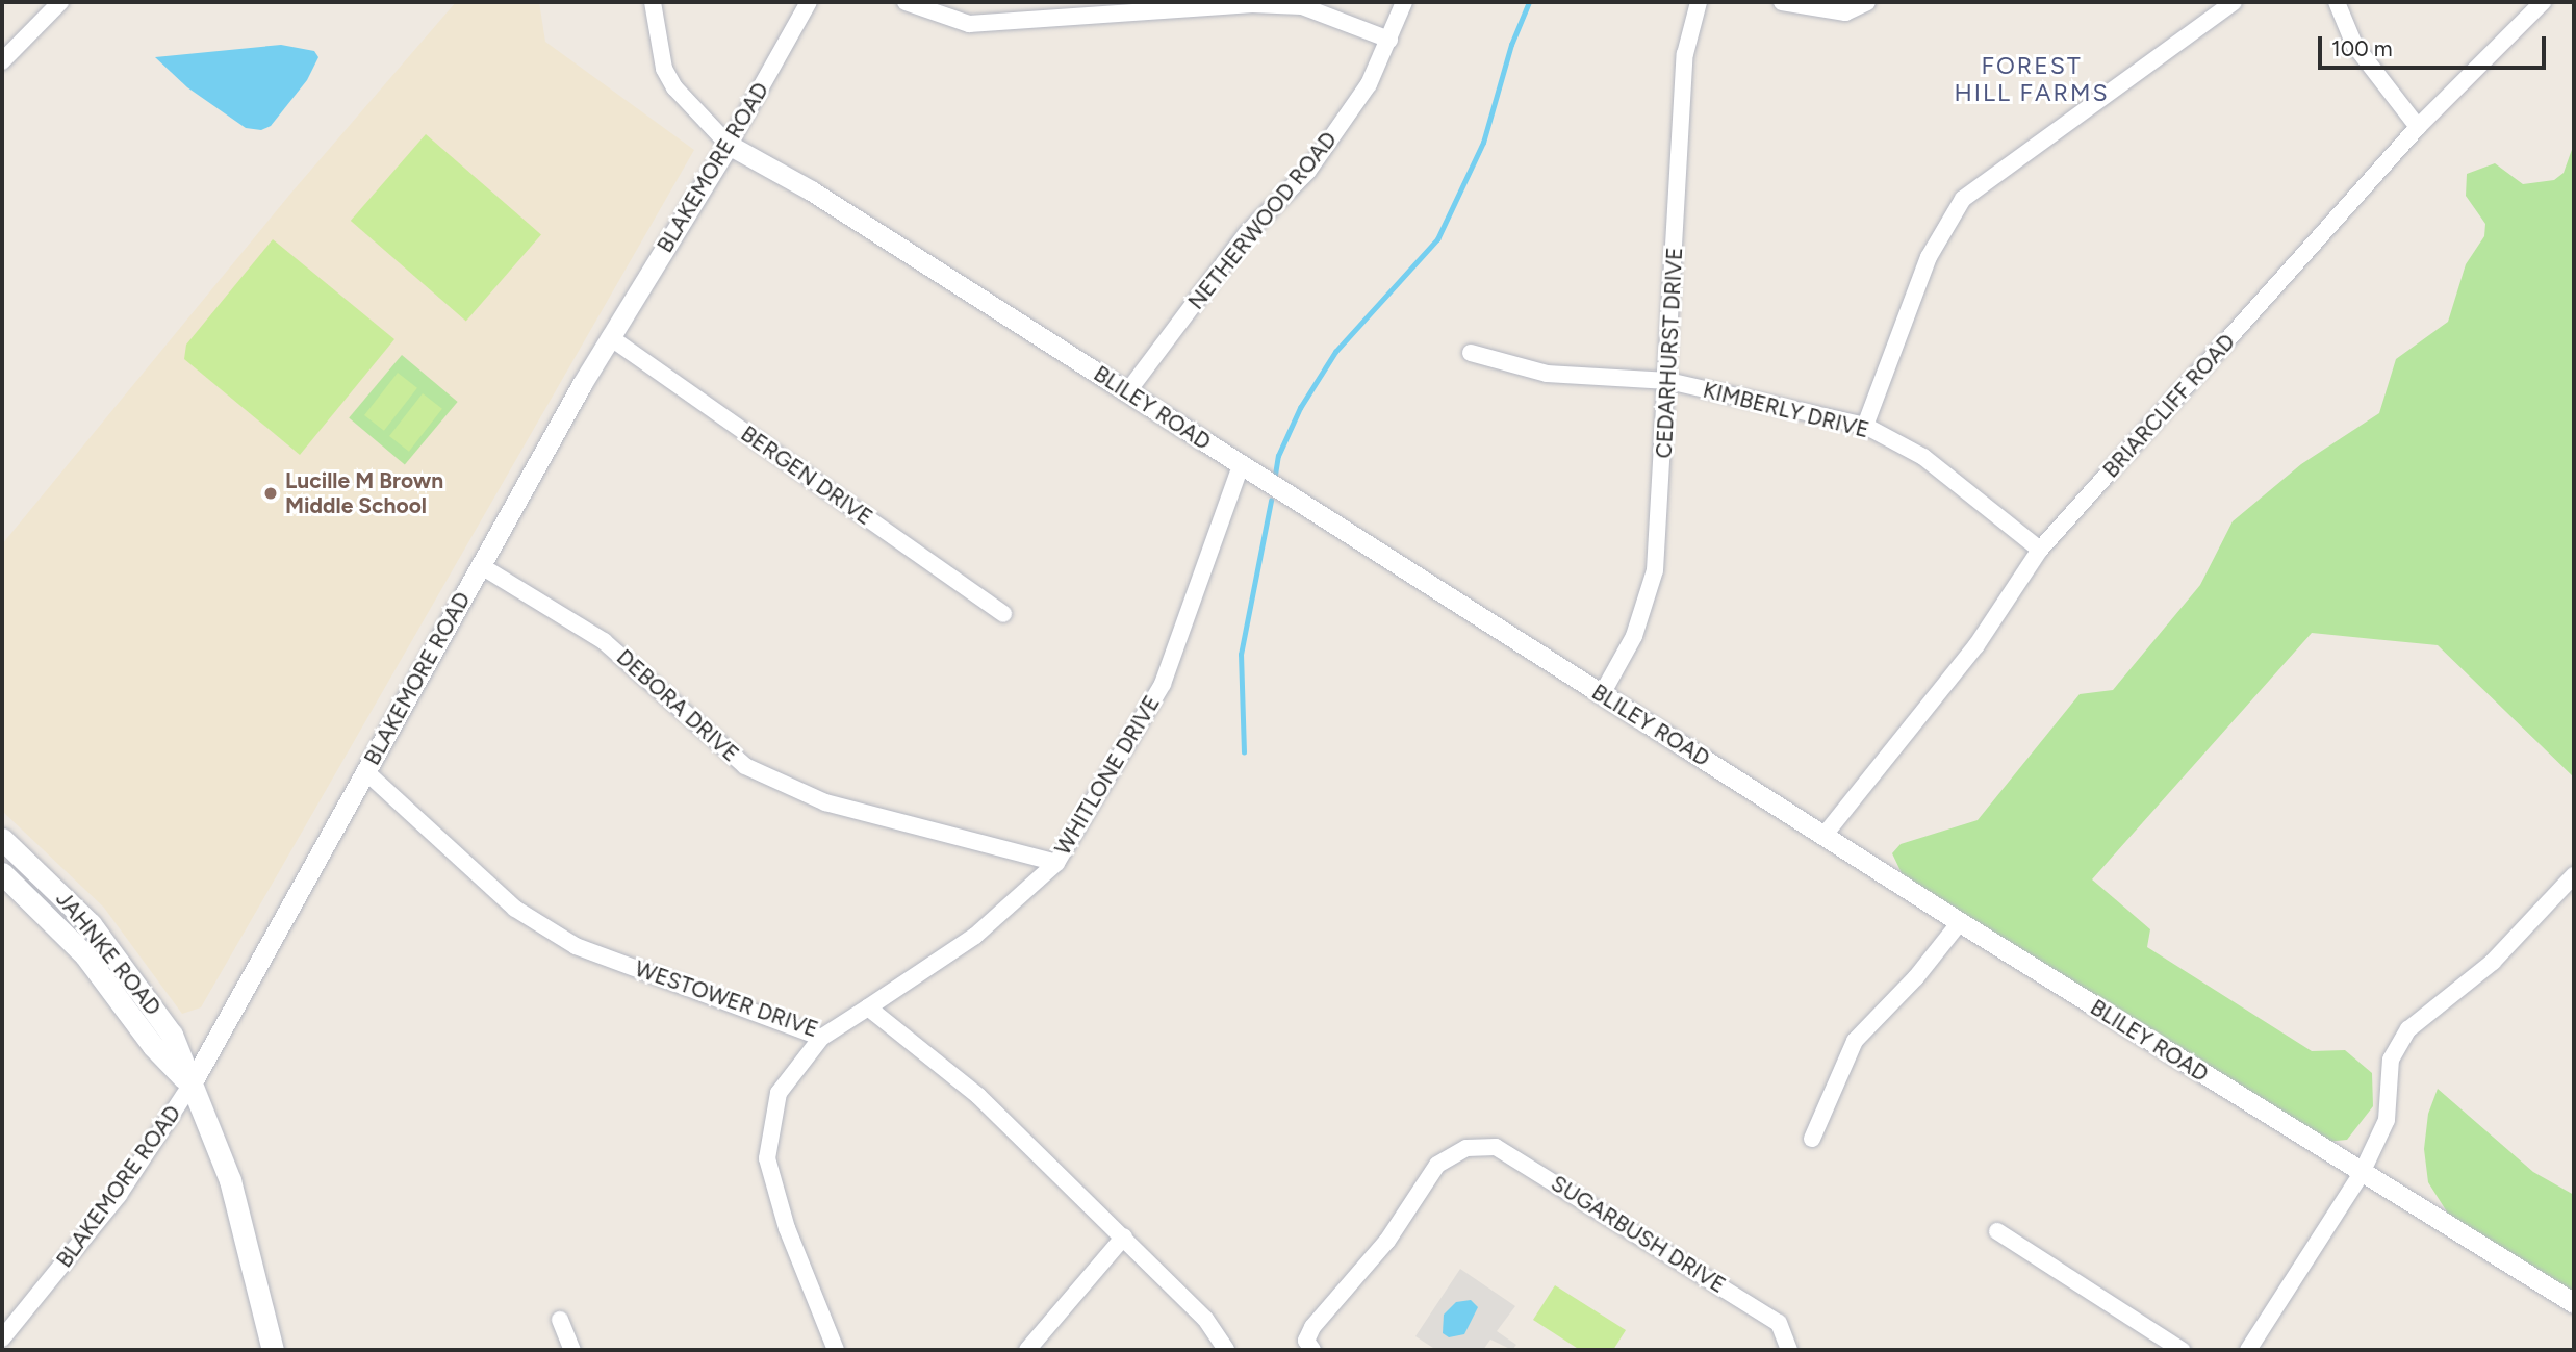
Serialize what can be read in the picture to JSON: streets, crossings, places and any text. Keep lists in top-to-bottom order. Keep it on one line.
{"streets":{"main road":["JAHNKE ROAD"],"street":["BLAKEMORE ROAD","NETHERWOOD ROAD","CEDARHURST DRIVE","BRIARCLIFF ROAD","BLILEY ROAD","KIMBERLY DRIVE","BERGEN DRIVE","DEBORA DRIVE","WHITLONE DRIVE","WESTOWER DRIVE","SUGARBUSH DRIVE"]},"crossings":[["BLAKEMORE ROAD","BLILEY ROAD"],["BLAKEMORE ROAD","BERGEN DRIVE"],["BLAKEMORE ROAD","DEBORA DRIVE"],["BLAKEMORE ROAD","JAHNKE ROAD"],["BLAKEMORE ROAD","WESTOWER DRIVE"],["NETHERWOOD ROAD","BLILEY ROAD"],["CEDARHURST DRIVE","BLILEY ROAD"],["CEDARHURST DRIVE","KIMBERLY DRIVE"],["BRIARCLIFF ROAD","BLILEY ROAD"],["BRIARCLIFF ROAD","KIMBERLY DRIVE"],["BLILEY ROAD","WHITLONE DRIVE"],["DEBORA DRIVE","WHITLONE DRIVE"],["WHITLONE DRIVE","WESTOWER DRIVE"]],"districts":["FOREST HILL FARMS"],"places":["Lucille M Brown Middle School"],"scale_bar":"100 m"}
